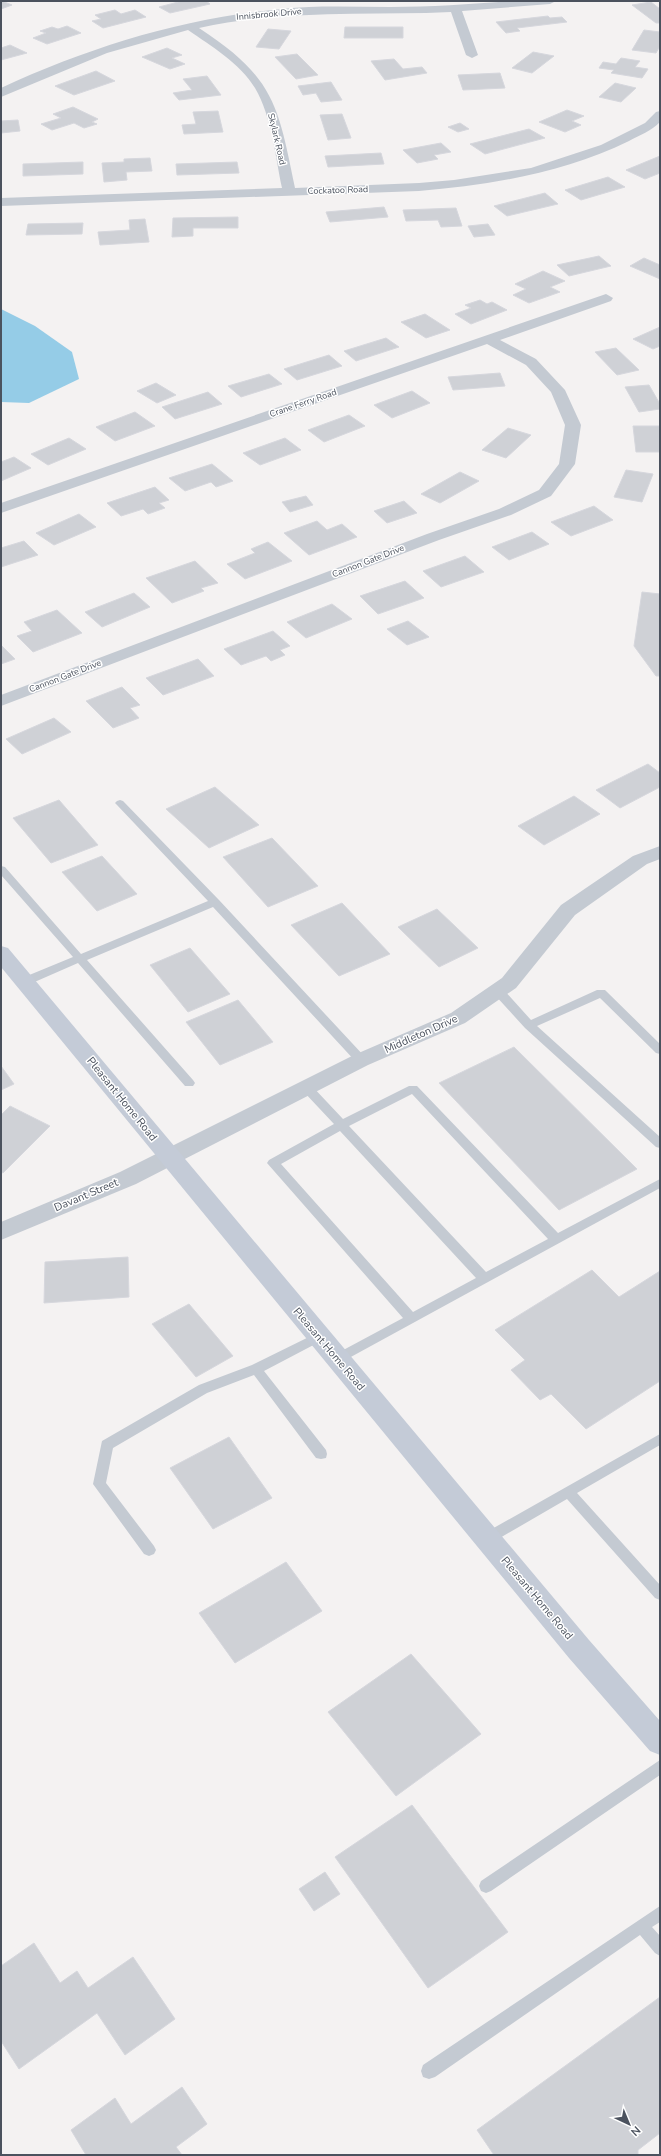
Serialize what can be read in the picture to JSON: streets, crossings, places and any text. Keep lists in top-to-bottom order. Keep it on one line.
{"streets":{"main road":["Pleasant Home Road"],"street":["Innisbrook Drive","Skylark Road","Cockatoo Road","Crane Ferry Road","Cannon Gate Drive","Middleton Drive","Davant Street"]},"crossings":[["Innisbrook Drive","Skylark Road"],["Skylark Road","Cockatoo Road"],["Crane Ferry Road","Cannon Gate Drive"],["Middleton Drive","Pleasant Home Road"],["Middleton Drive","Davant Street"],["Pleasant Home Road","Davant Street"]],"north":"bottom right"}
